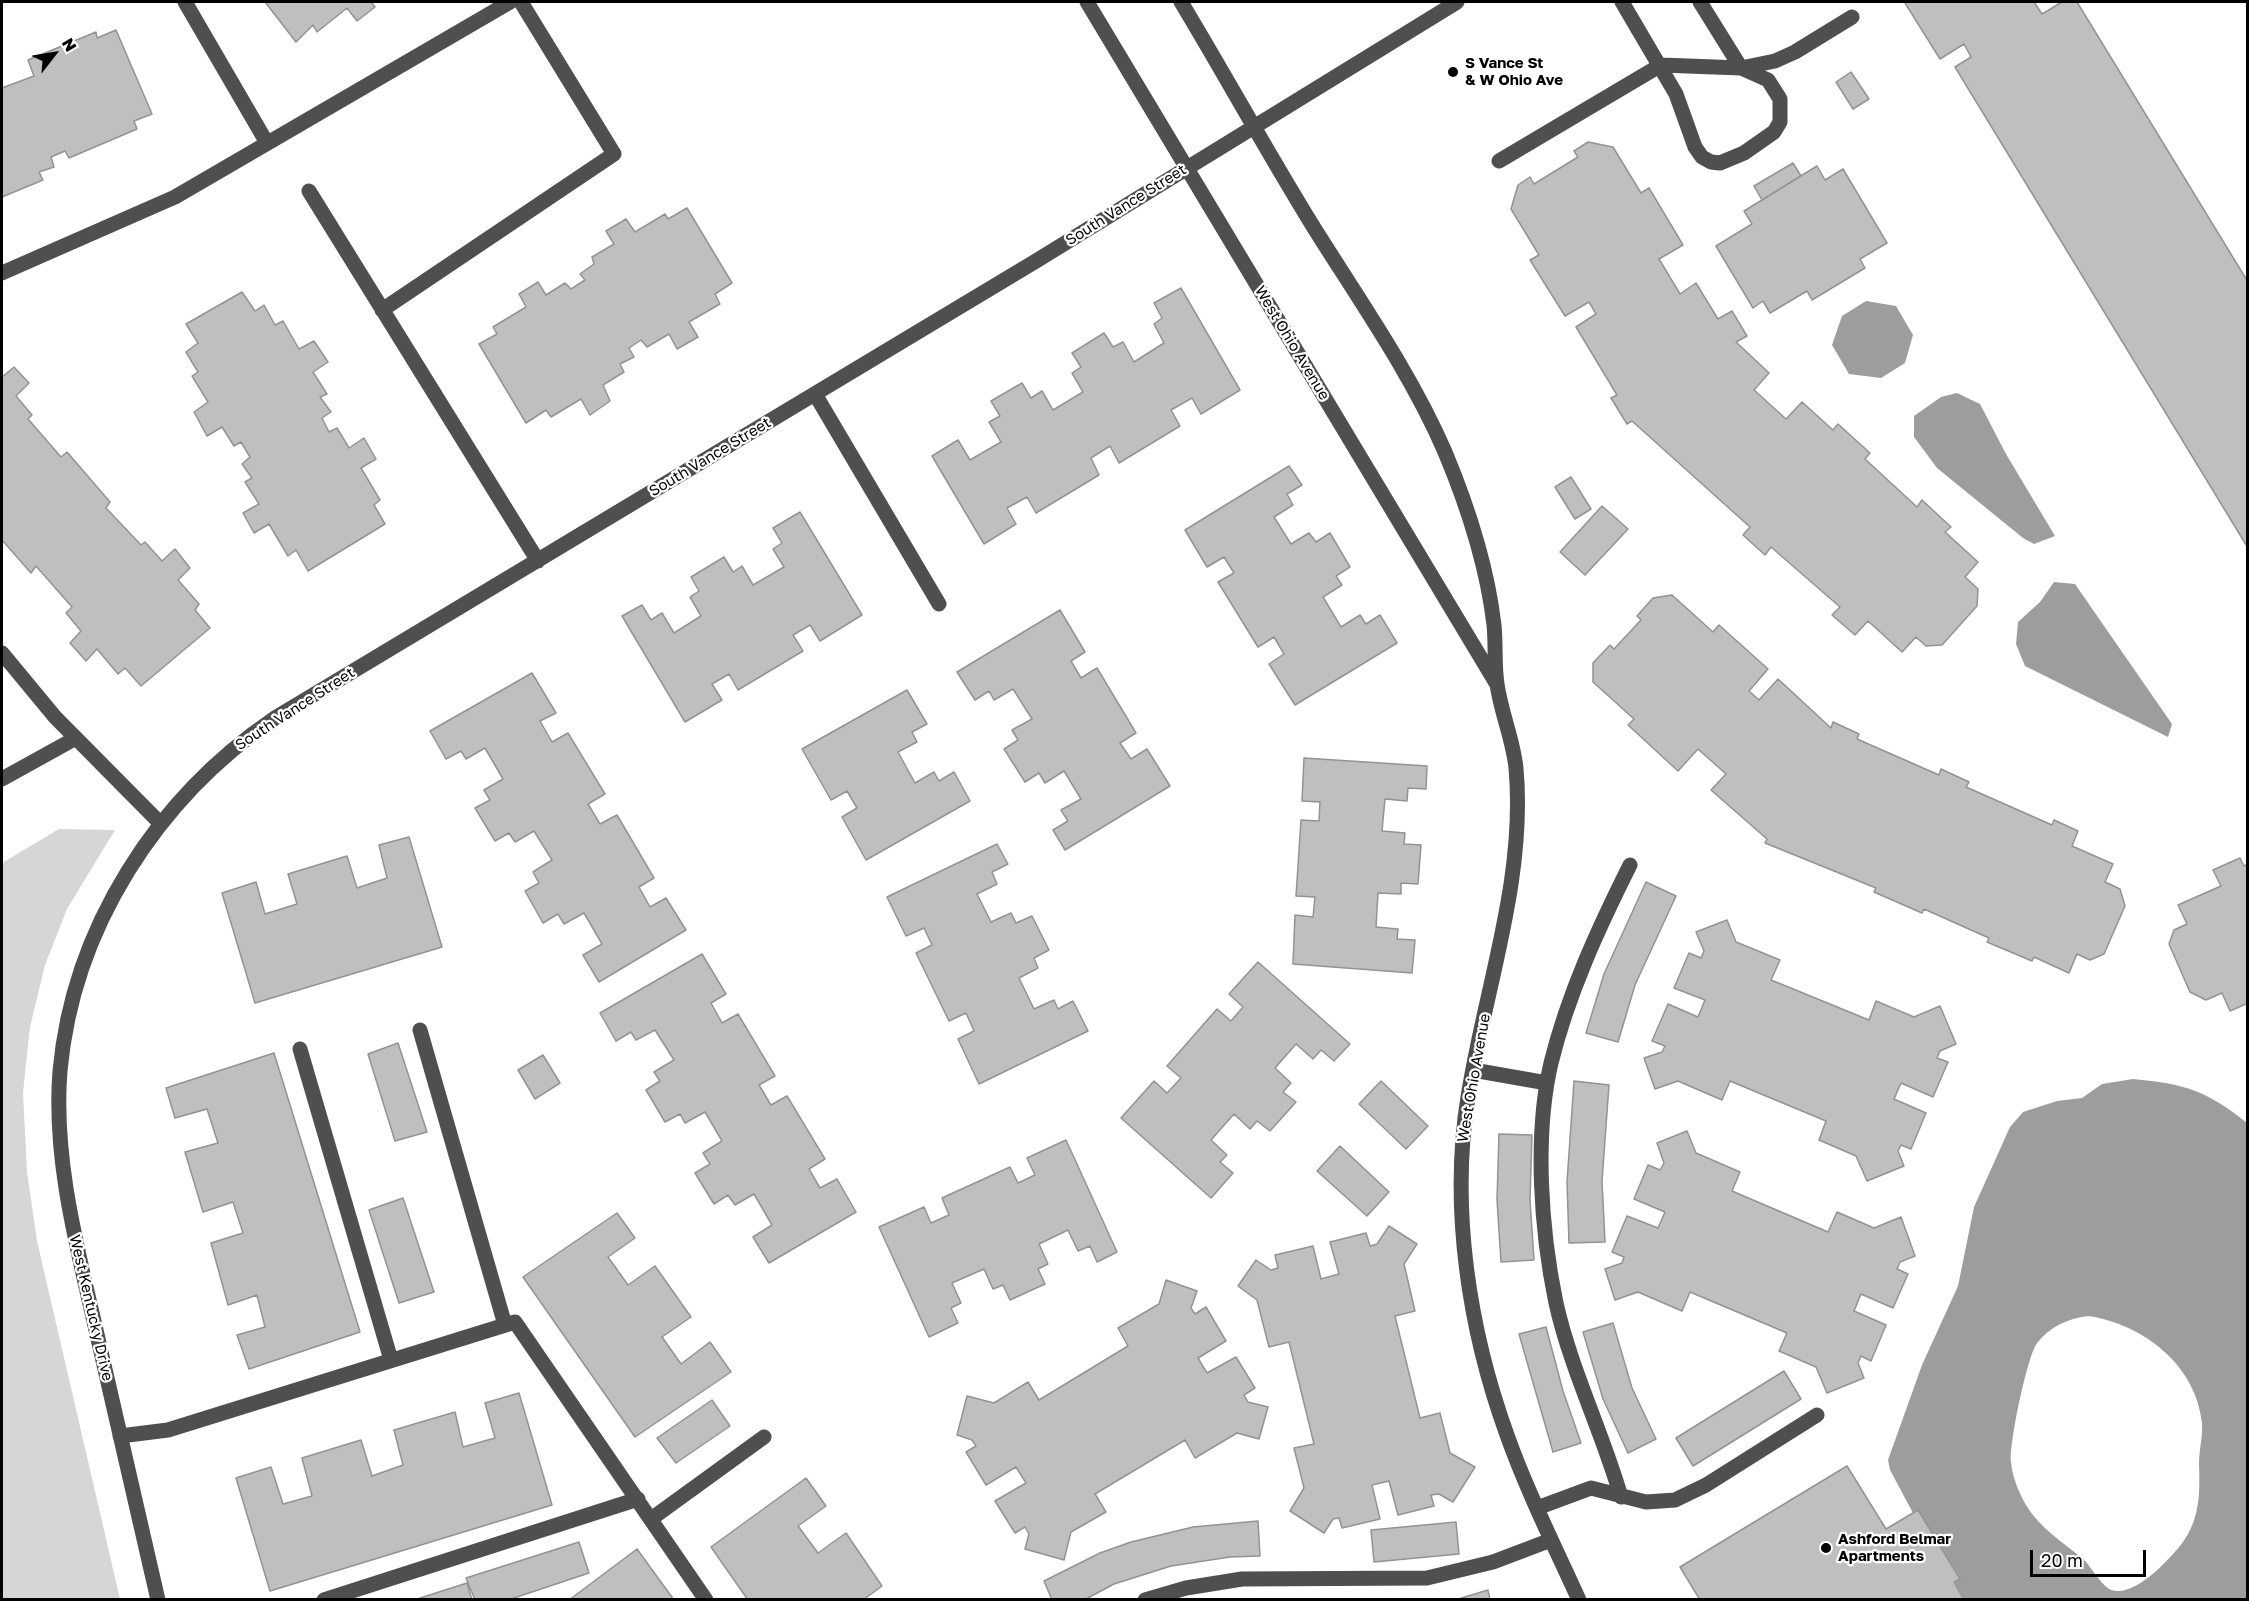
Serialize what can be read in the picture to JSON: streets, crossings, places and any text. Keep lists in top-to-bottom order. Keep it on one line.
{"streets":{"street":["South Vance Street","West Ohio Avenue","West Kentucky Drive"]},"crossings":[["South Vance Street","West Ohio Avenue"],["South Vance Street","West Kentucky Drive"]],"places":["S Vance St & W Ohio Ave","Ashford Belmar Apartments"],"scale_bar":"20 m","north":"top right"}
